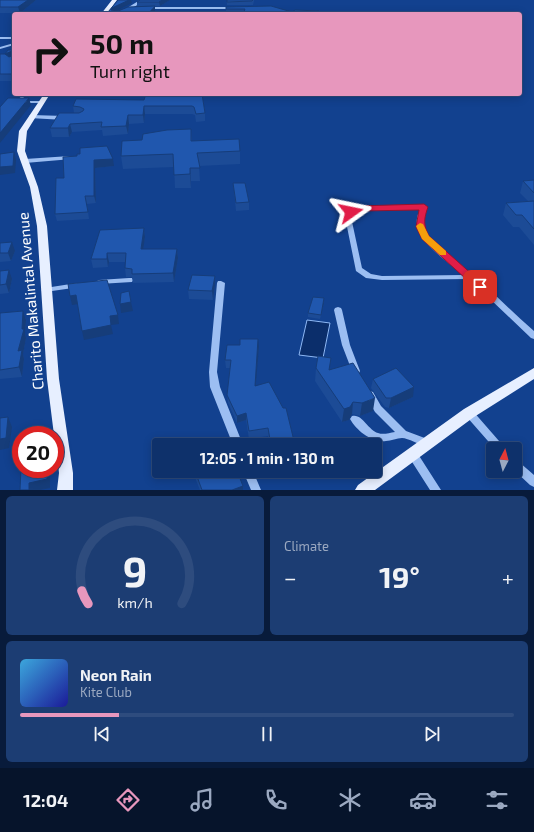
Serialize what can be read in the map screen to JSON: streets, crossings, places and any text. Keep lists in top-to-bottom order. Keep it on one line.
{"streets":{"main road":["Charito Makalintal Avenue"]},"north":"top","page":{"turn":["50 m","Turn right"],"limit":"20","trip":"12:05 · 1 min · 130 m","tile":"Climate","heat":["−","19°","+"],"song":["Neon Rain","Kite Club"],"tabs":"12:04","gauge":["9","km/h"]}}
